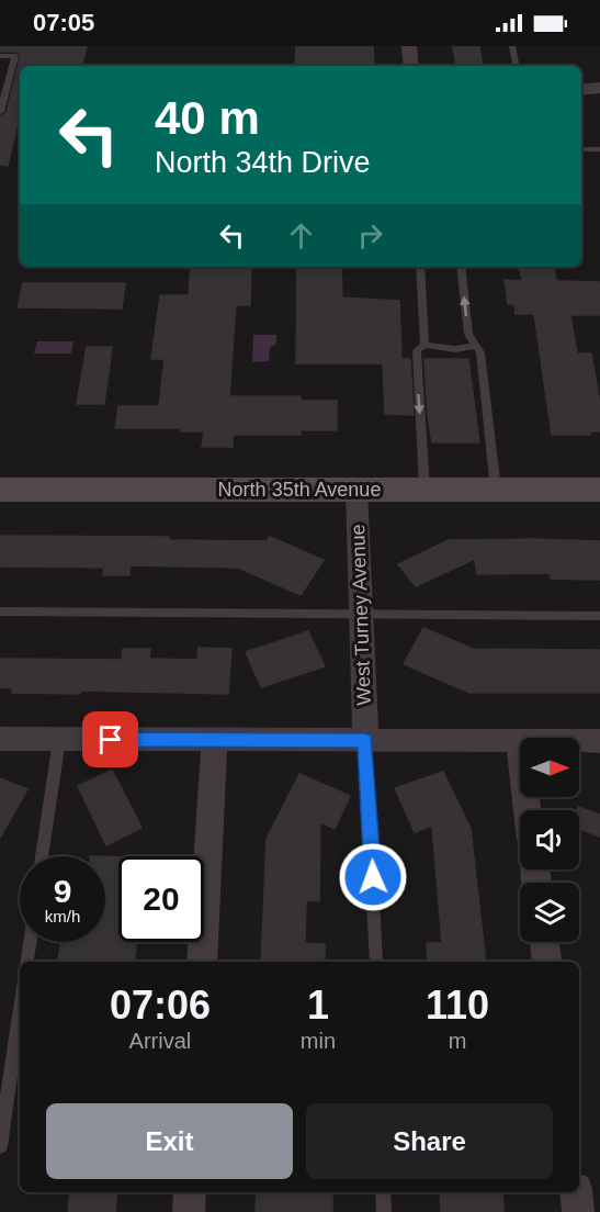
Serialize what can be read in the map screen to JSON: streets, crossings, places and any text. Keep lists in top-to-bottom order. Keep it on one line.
{"streets":{"main road":["North 35th Avenue"],"street":["West Turney Avenue"]},"crossings":[["North 35th Avenue","West Turney Avenue"]],"north":"right","page":{"status":"07:05","turn":["40 m","North 34th Drive"],"speed":"9 km/h","limit":"20","eta":["07:06","Arrival","1","min","110","m"],"buttons":["Exit","Share"]}}
